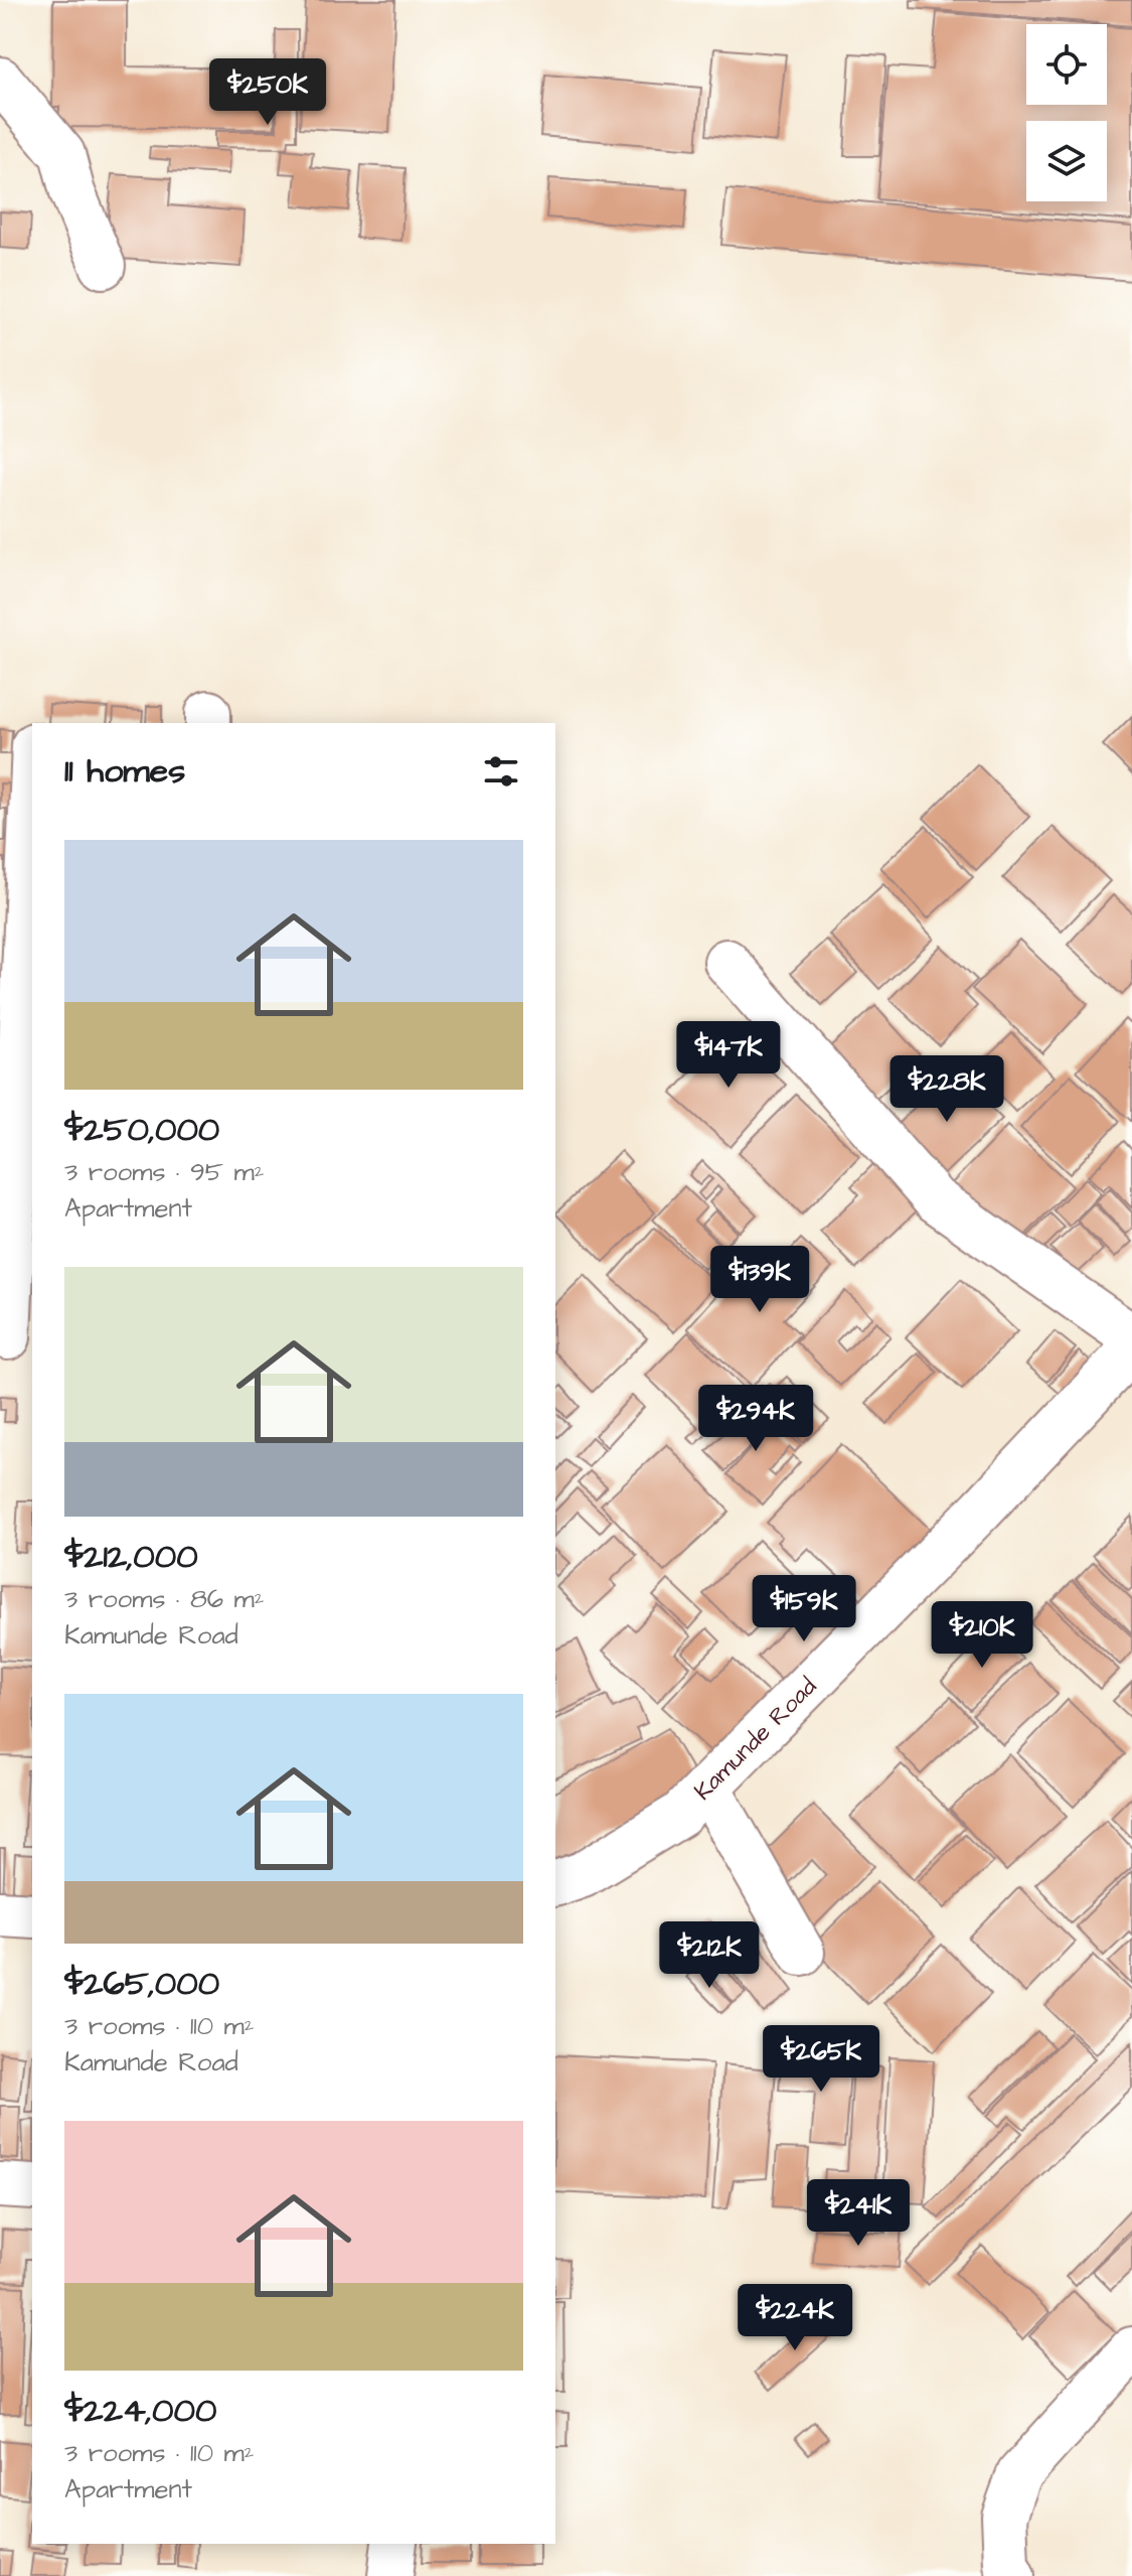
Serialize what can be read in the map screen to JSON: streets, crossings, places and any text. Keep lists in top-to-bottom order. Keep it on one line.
{"streets":{"street":["Kamunde Road"]},"page":{"price":["$250K","$147K","$228K","$139K","$294K","$159K","$210K","$212K","$265K","$241K","$224K"],"heading":"11 homes","list":[{"name":"$250,000","note":"3 rooms · 95 m² · Apartment"},{"name":"$212,000","note":"3 rooms · 86 m² · Kamunde Road"},{"name":"$265,000","note":"3 rooms · 110 m² · Kamunde Road"},{"name":"$224,000","note":"3 rooms · 110 m² · Apartment"}]}}
